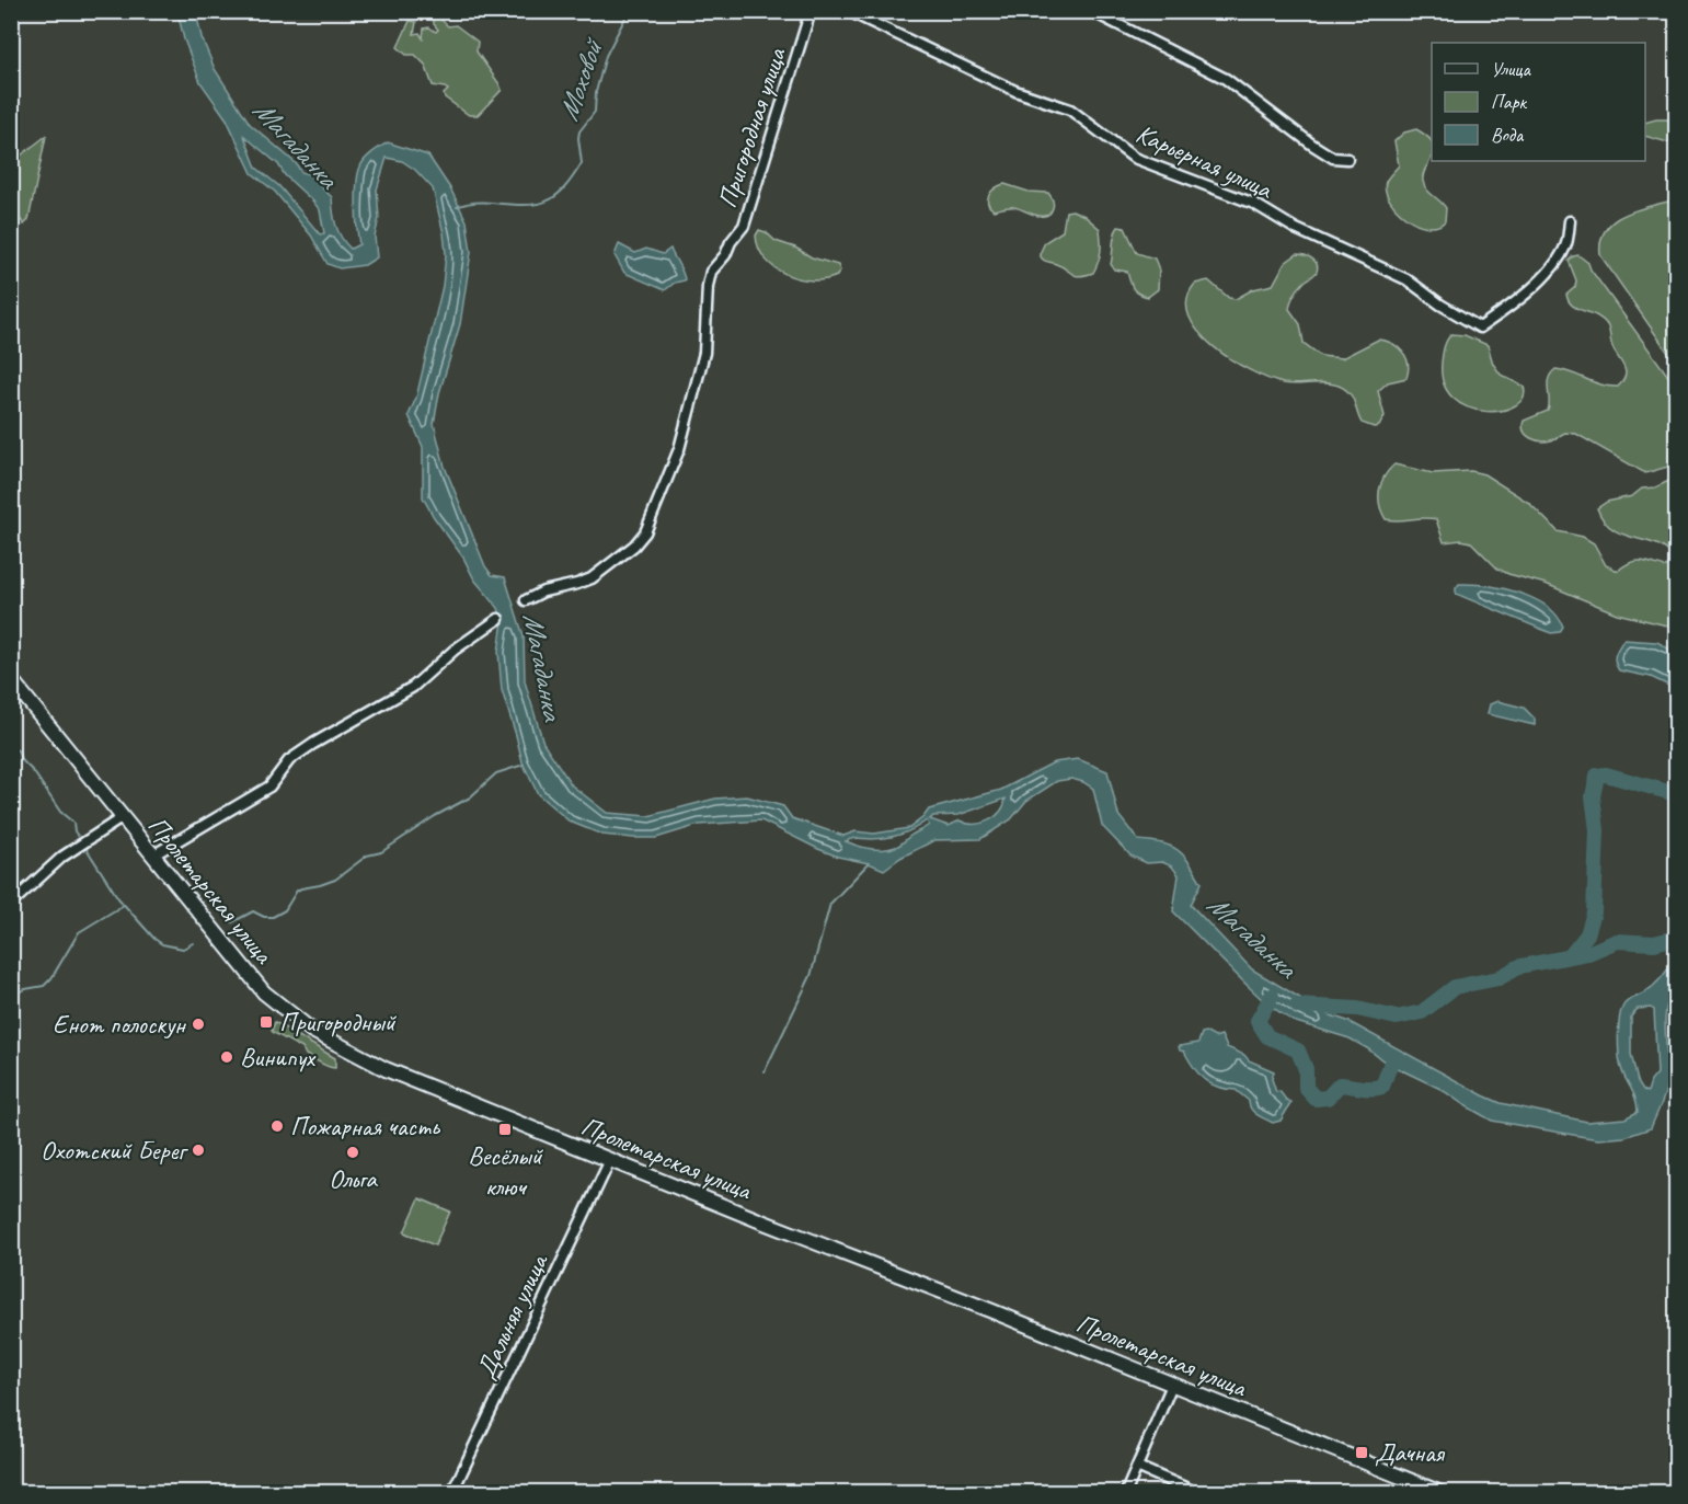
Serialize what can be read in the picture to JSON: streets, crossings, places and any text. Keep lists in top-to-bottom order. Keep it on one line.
{"streets":{"main road":["Пролетарская улица"],"street":["Пригородная улица","Карьерная улица","Дальняя улица"]},"crossings":[["Пролетарская улица","Дальняя улица"]],"water":["Моховой","Магаданка"],"places":{"transit":["Пригородный","Весёлый ключ","Дачная"],"other":["Енот полоскун","Винипух","Пожарная часть","Охотский Берег","Ольга"]},"legend":["Улица","Парк","Вода"]}
